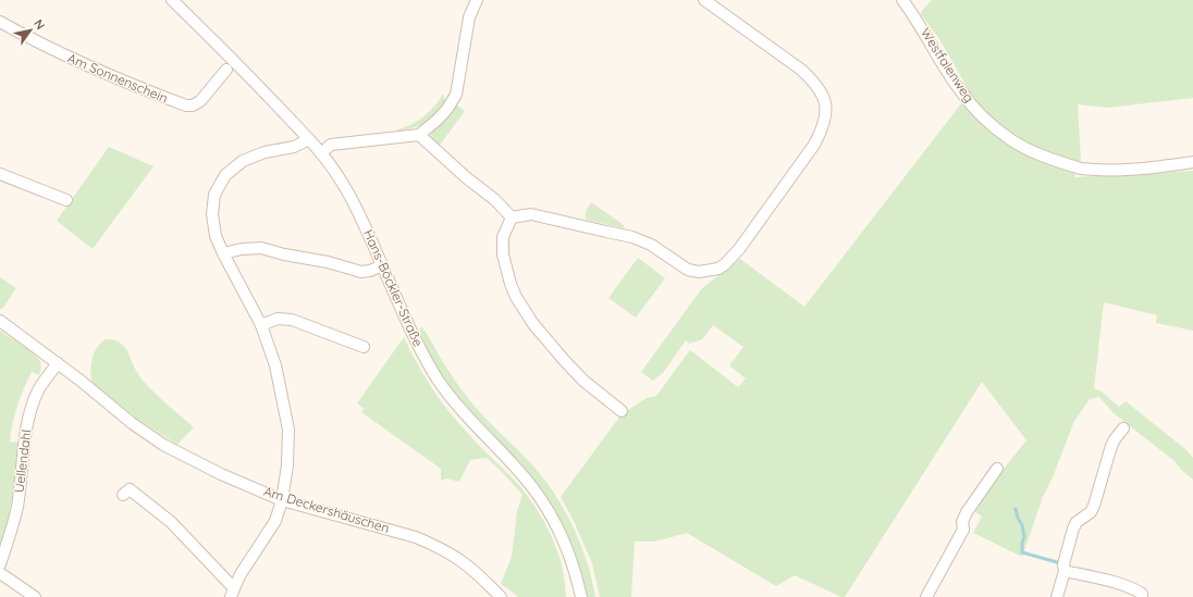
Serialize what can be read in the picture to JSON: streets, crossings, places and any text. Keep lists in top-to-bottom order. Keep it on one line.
{"streets":{"street":["Westfalenweg","Am Sonnenschein","Hans-Böckler-Straße","Uellendahl","Am Deckershäuschen"]},"crossings":[["Uellendahl","Am Deckershäuschen"]],"north":"top right"}
